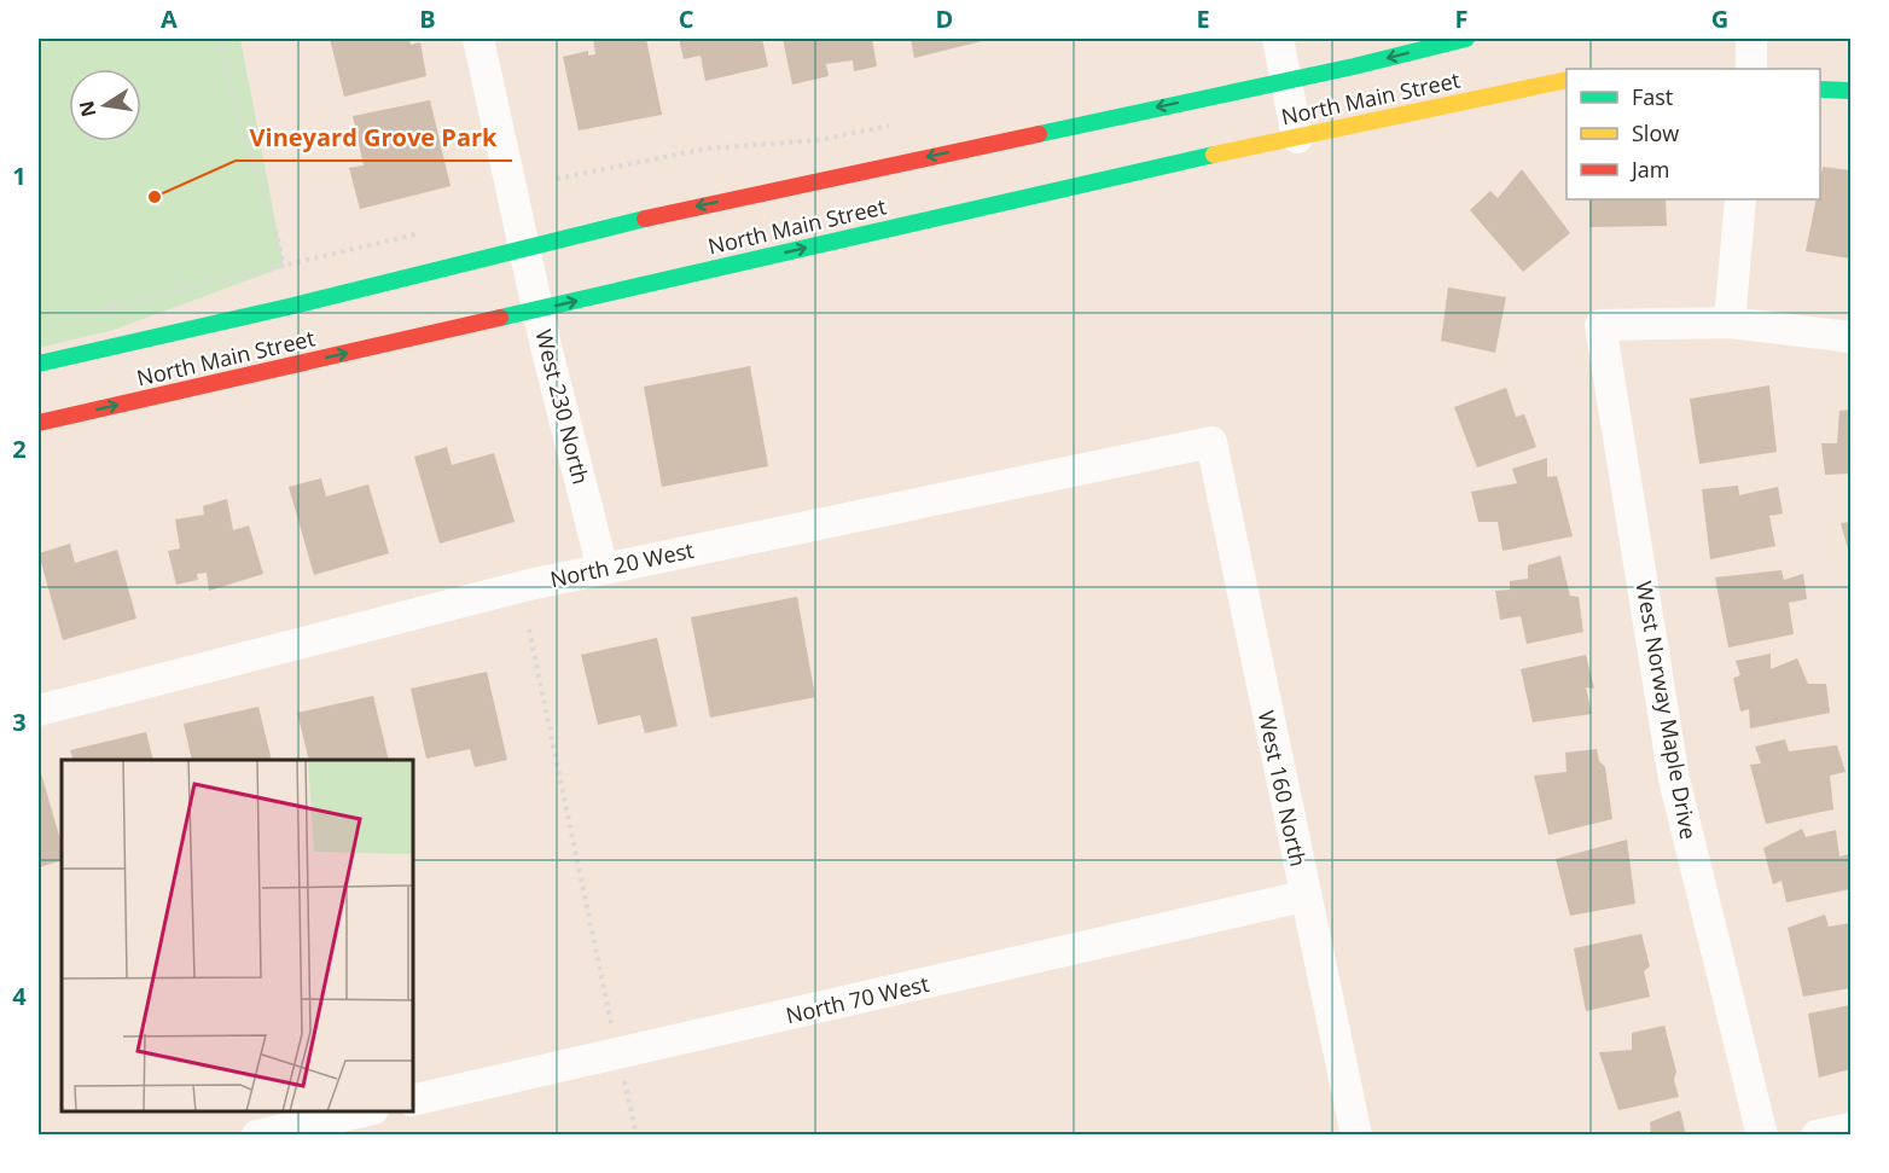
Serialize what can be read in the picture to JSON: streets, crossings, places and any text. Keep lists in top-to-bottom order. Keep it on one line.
{"streets":{"main road":["North Main Street"],"street":["West 230 North","North 20 West","West Norway Maple Drive","West 160 North","North 70 West"]},"crossings":[["North Main Street","West 230 North"],["West 230 North","North 20 West"],["North 20 West","West 160 North"],["West 160 North","North 70 West"]],"places":["Vineyard Grove Park"],"legend":["Fast","Slow","Jam"],"north":"left","grid":{"columns":["A","B","C","D","E","F","G"],"rows":["1","2","3","4"]}}
